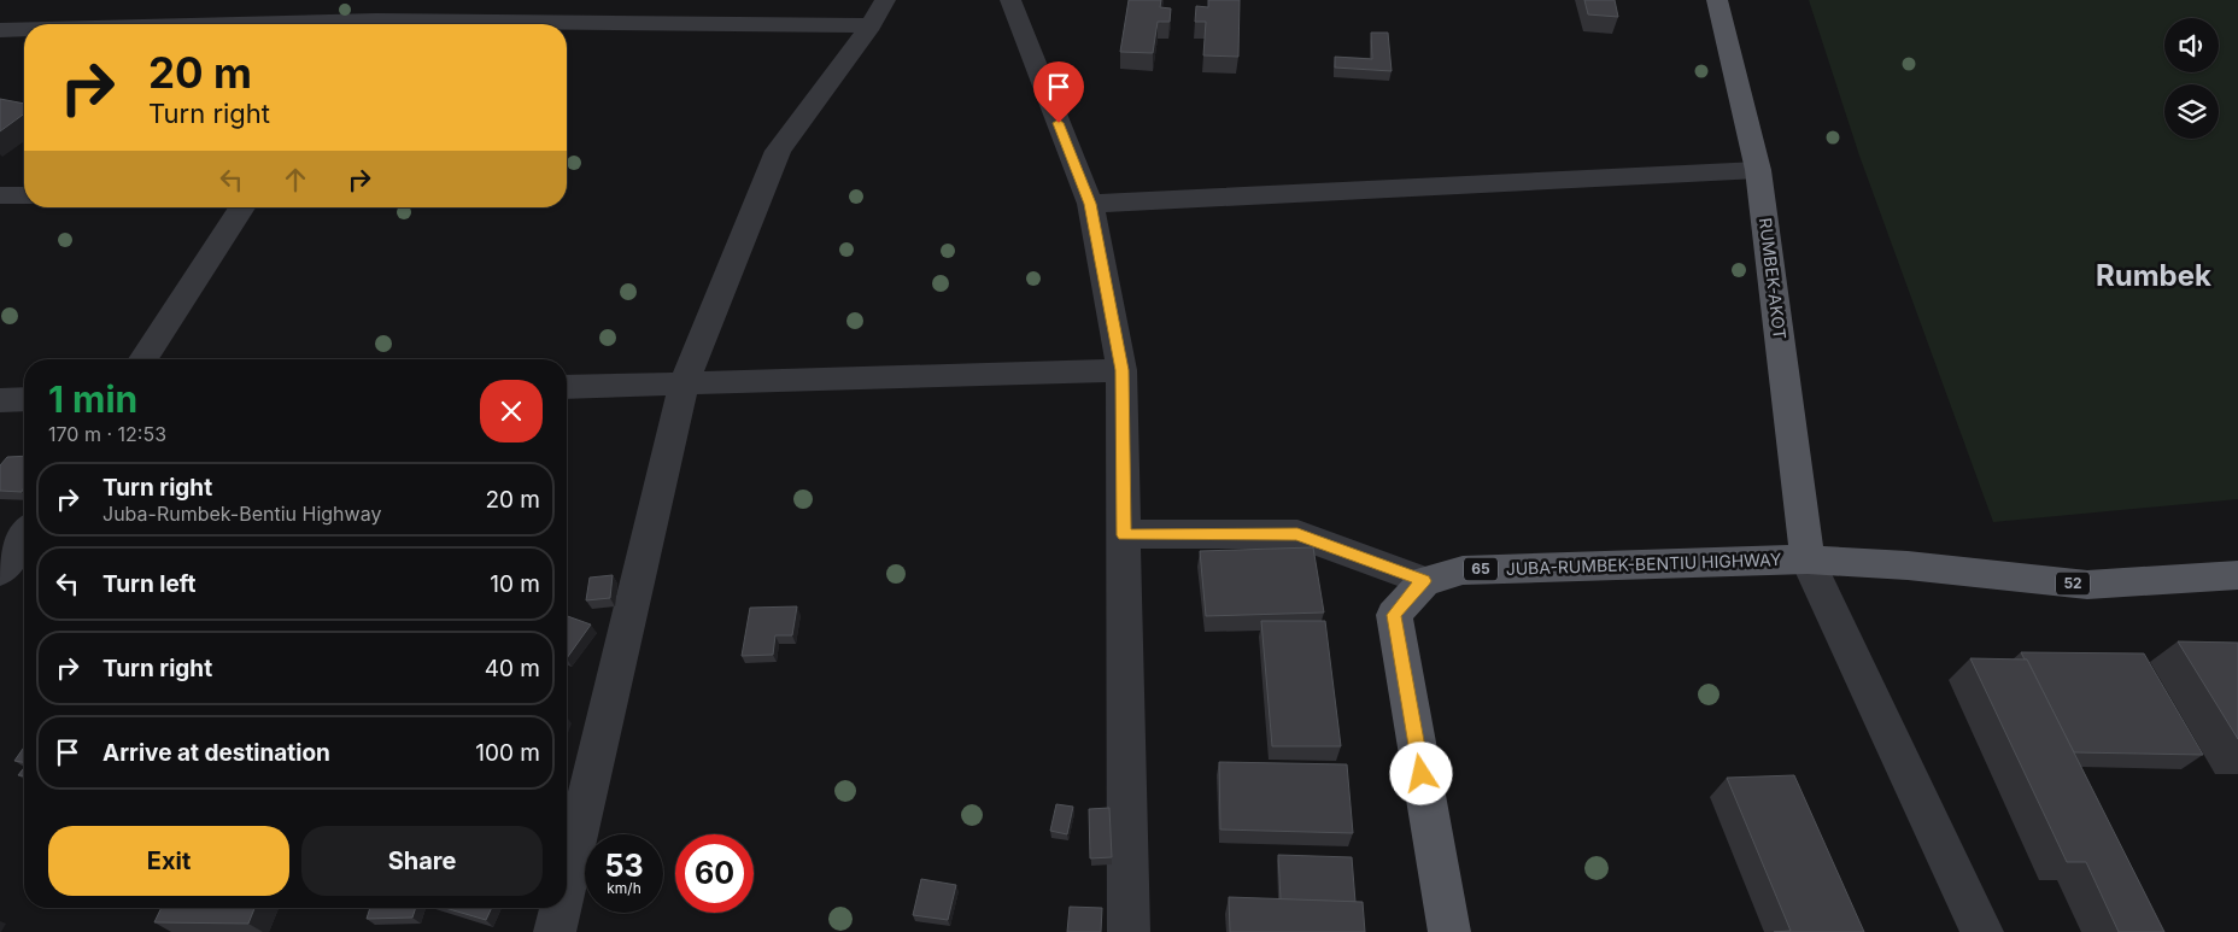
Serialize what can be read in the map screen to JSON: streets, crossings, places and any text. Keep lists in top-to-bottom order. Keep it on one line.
{"streets":{"main road":["RUMBEK-AKOT","JUBA-RUMBEK-BENTIU HIGHWAY","65","52"]},"crossings":[["RUMBEK-AKOT","JUBA-RUMBEK-BENTIU HIGHWAY"],["JUBA-RUMBEK-BENTIU HIGHWAY","52"]],"districts":["Rumbek"],"page":{"turn":["20 m","Turn right"],"heading":["1 min","170 m · 12:53"],"list":[{"name":"Turn right","note":"Juba-Rumbek-Bentiu Highway","value":"20 m"},{"name":"Turn left","value":"10 m"},{"name":"Turn right","value":"40 m"},{"name":"Arrive at destination","value":"100 m"}],"buttons":["Exit","Share"],"speed":"53 km/h","limit":"60"}}
